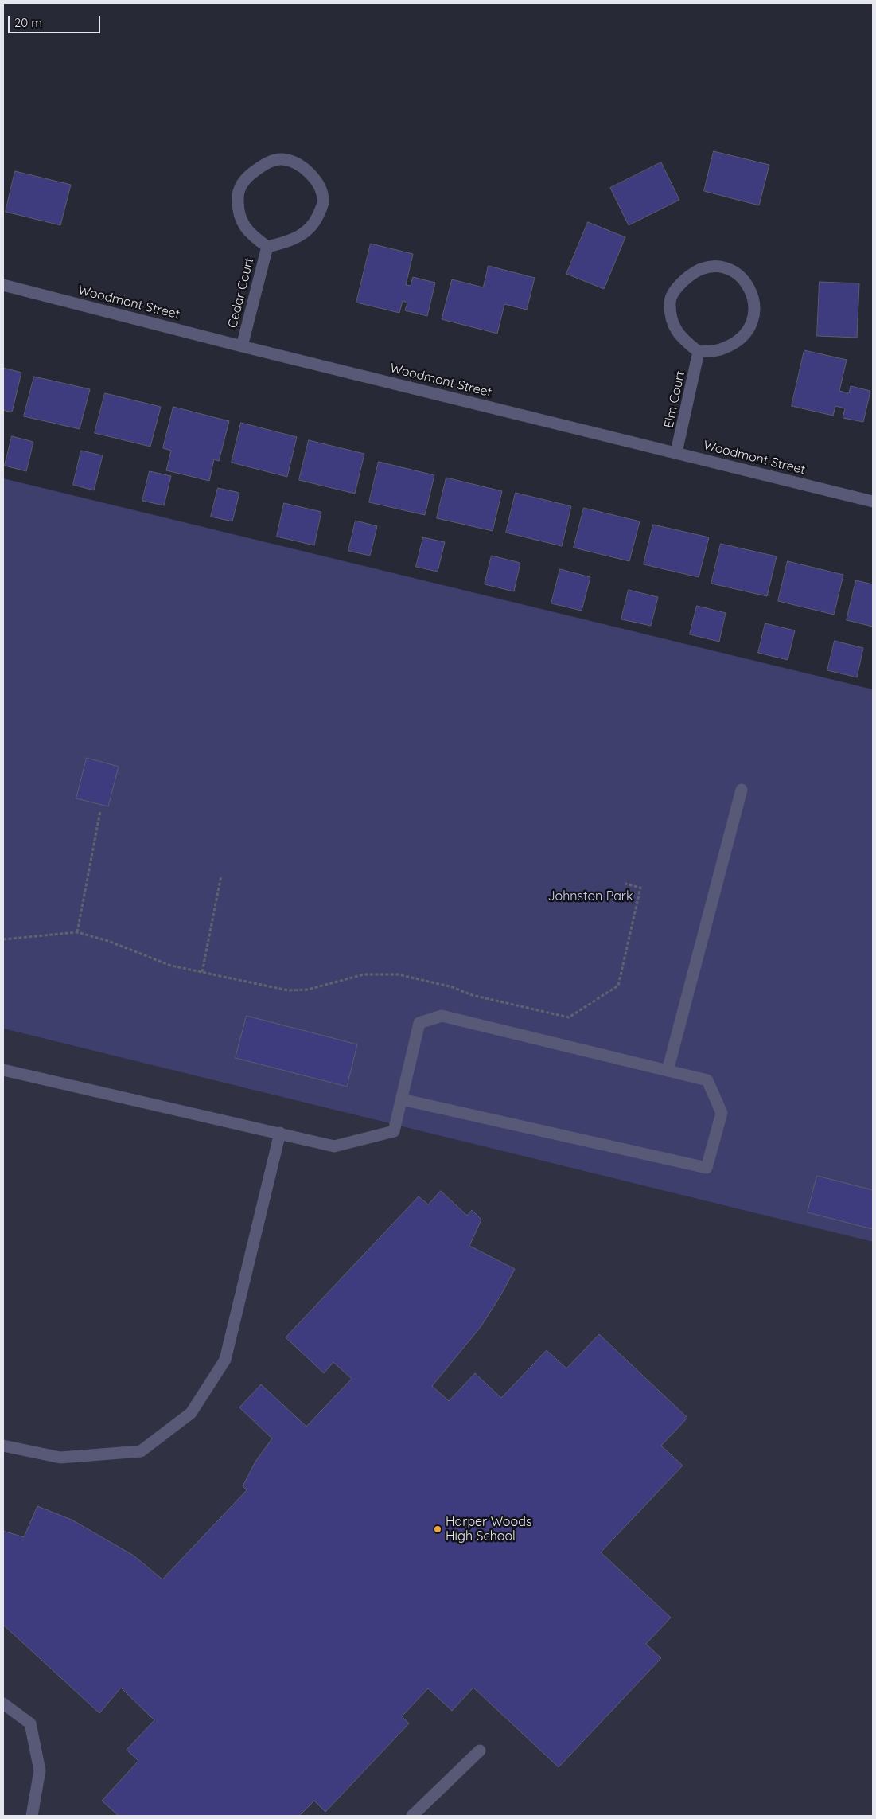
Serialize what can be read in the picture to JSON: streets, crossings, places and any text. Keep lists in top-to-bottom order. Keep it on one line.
{"streets":{"street":["Cedar Court","Woodmont Street","Elm Court"]},"crossings":[["Cedar Court","Woodmont Street"],["Woodmont Street","Elm Court"]],"parks":["Johnston Park"],"places":["Harper Woods High School"],"scale_bar":"20 m"}
